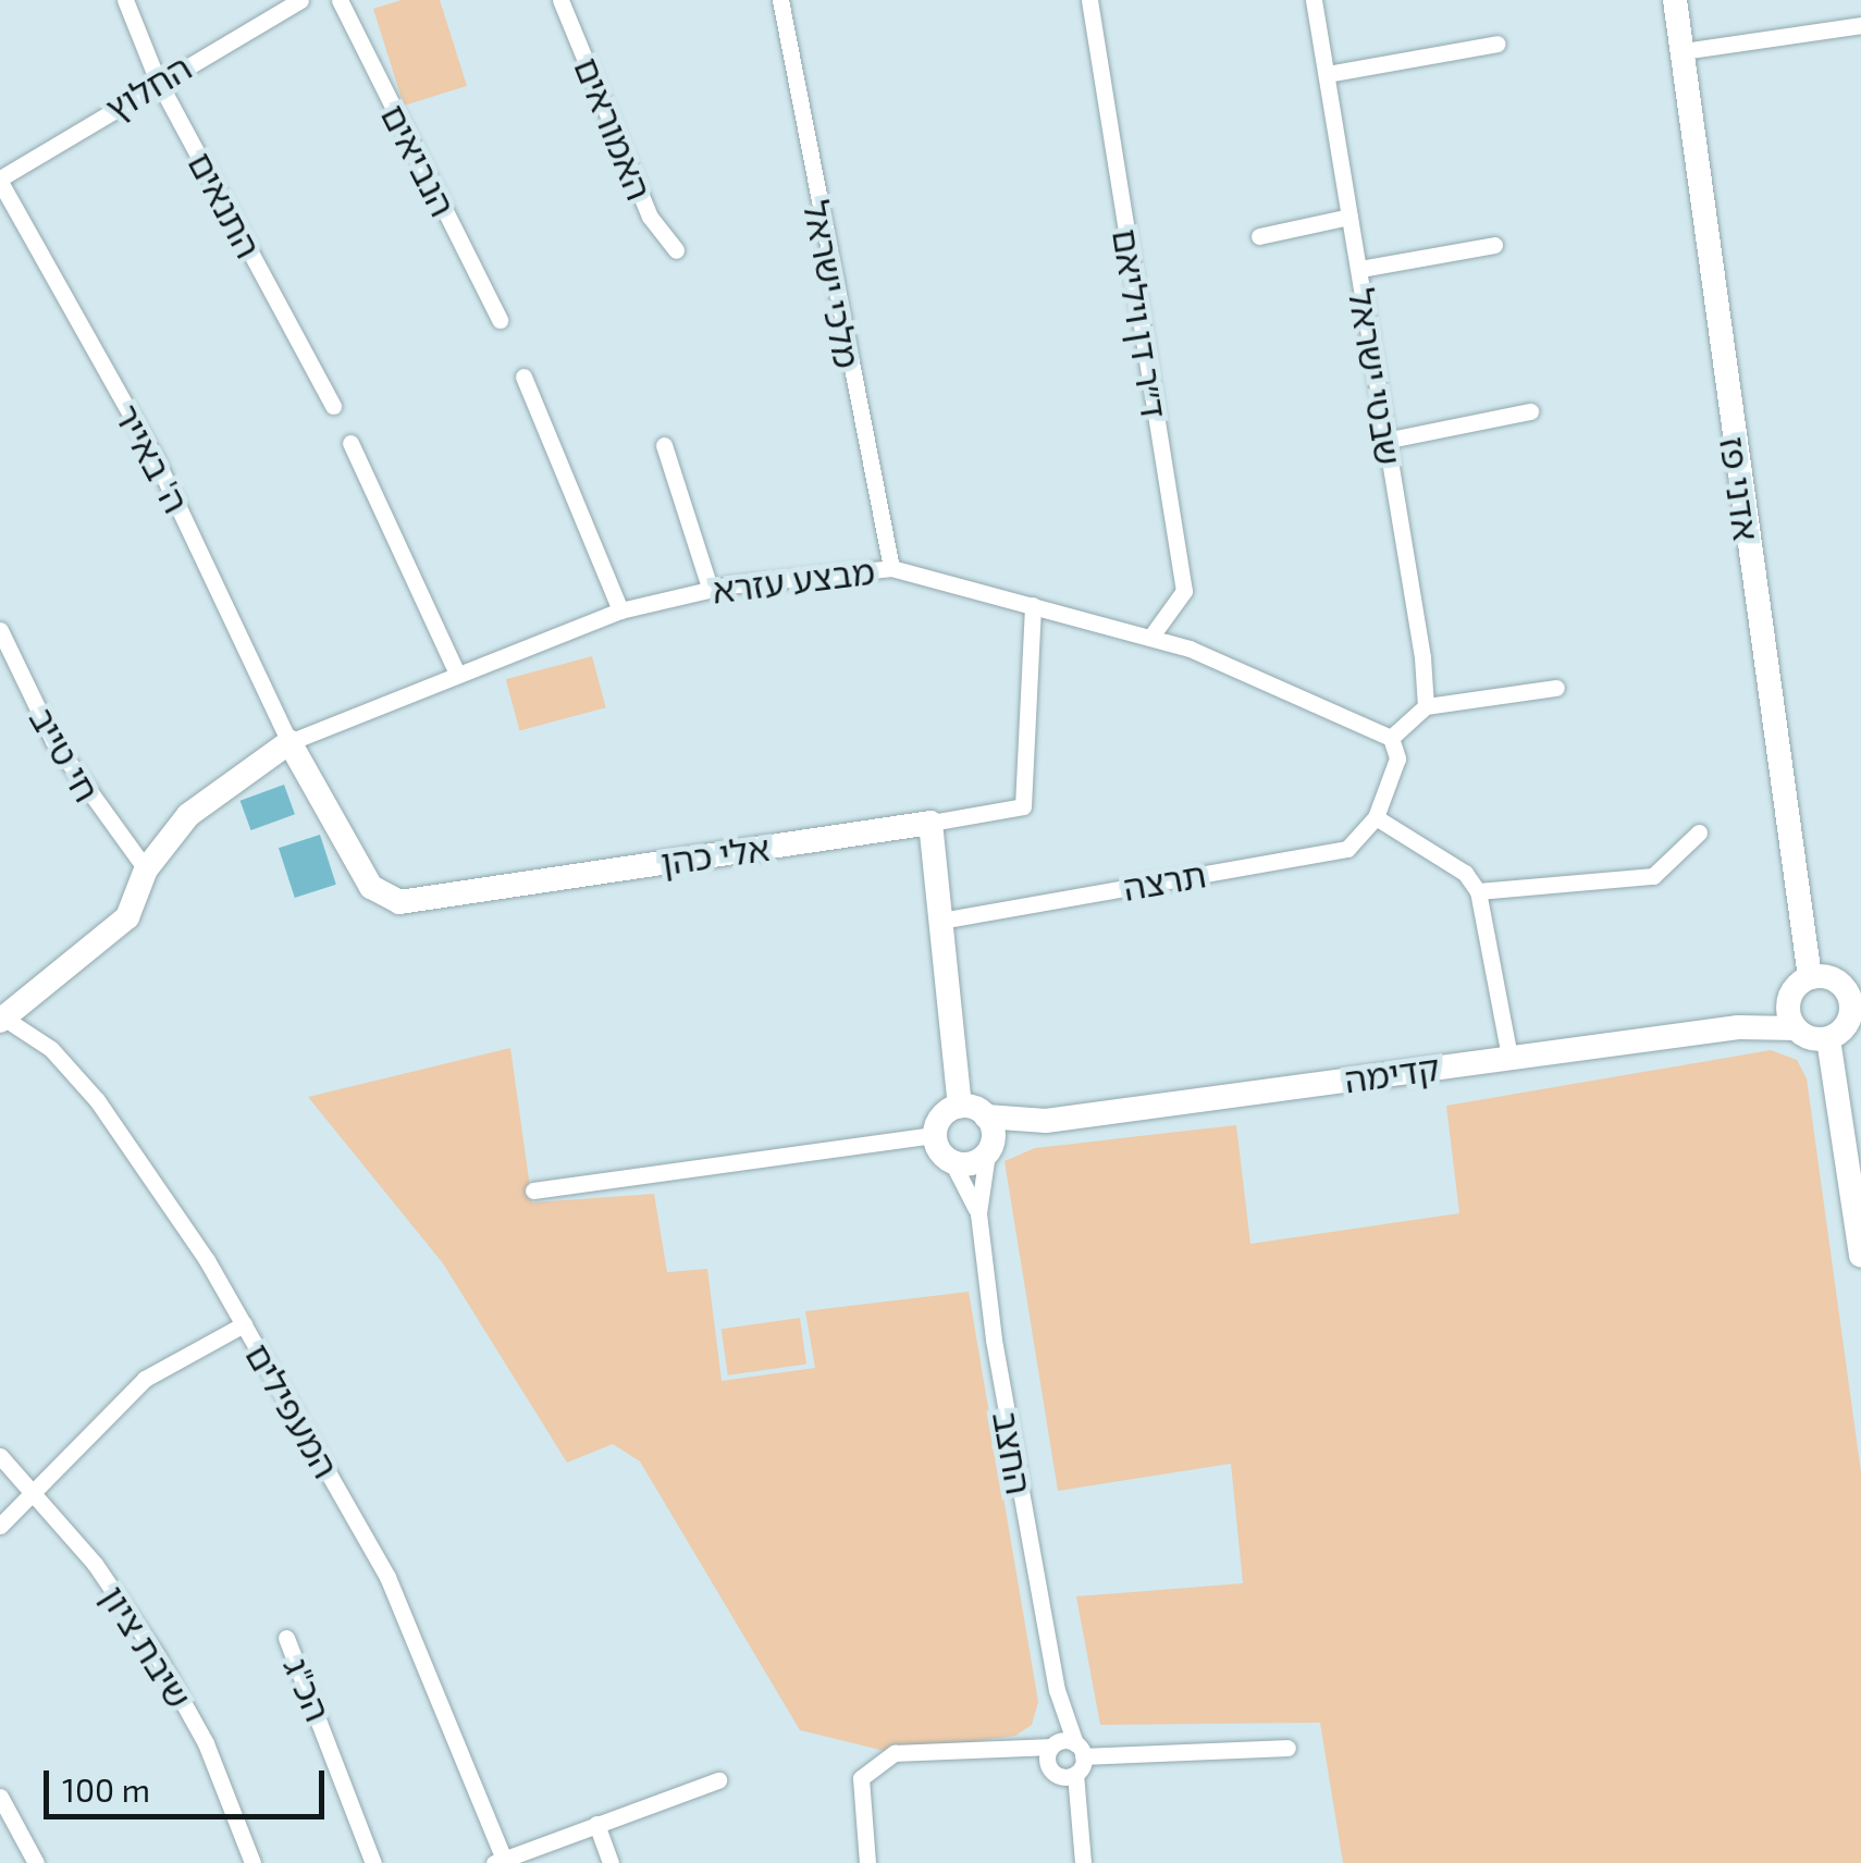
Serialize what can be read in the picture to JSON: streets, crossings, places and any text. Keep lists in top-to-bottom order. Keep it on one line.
{"streets":{"street":["החלוץ","האמוראים","הנביאים","התנאים","מלכי ישראל","ד״ר דן ויליאם","שבטי ישראל","ה' באייר","אדני פז","מבצע עזרא","חי טייב","אלי כהן","תרצה","קדימה","המעפילים","החצב","שיבת ציון","הכ\"ג"]},"crossings":[["החלוץ","התנאים"],["החלוץ","ה' באייר"],["מלכי ישראל","מבצע עזרא"],["ד״ר דן ויליאם","מבצע עזרא"],["ה' באייר","מבצע עזרא"],["ה' באייר","אלי כהן"],["אדני פז","קדימה"],["מבצע עזרא","חי טייב"],["מבצע עזרא","אלי כהן"],["מבצע עזרא","המעפילים"],["קדימה","החצב"]],"scale_bar":"100 m"}
